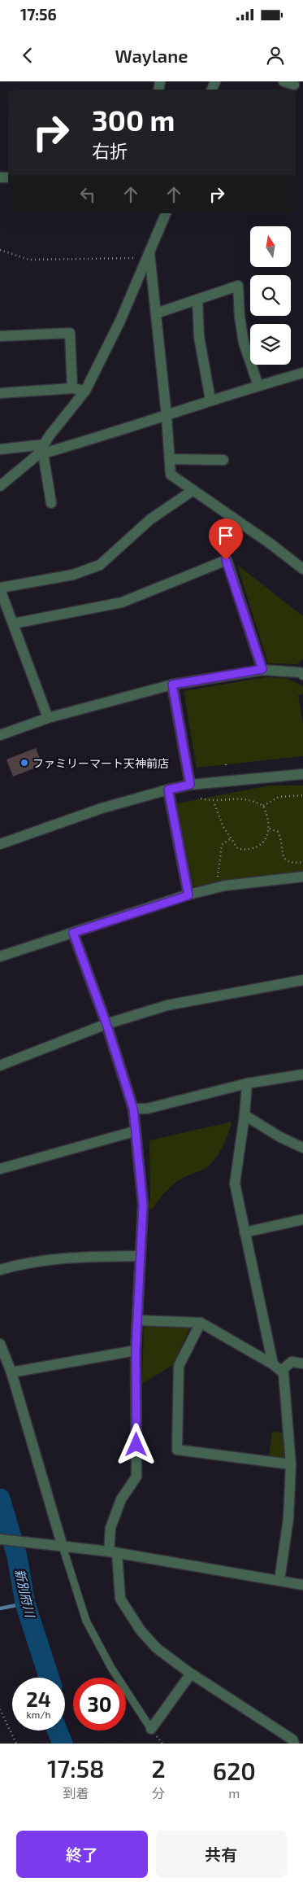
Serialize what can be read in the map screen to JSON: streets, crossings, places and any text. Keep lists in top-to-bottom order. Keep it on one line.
{"water":["新別府川"],"places":["ファミリーマート天神前店"],"north":"top","page":{"status":"17:56","header":"Waylane","turn":["300 m","右折"],"speed":"24 km/h","limit":"30","eta":["17:58","到着","2","分","620","m"],"buttons":["終了","共有"]}}
